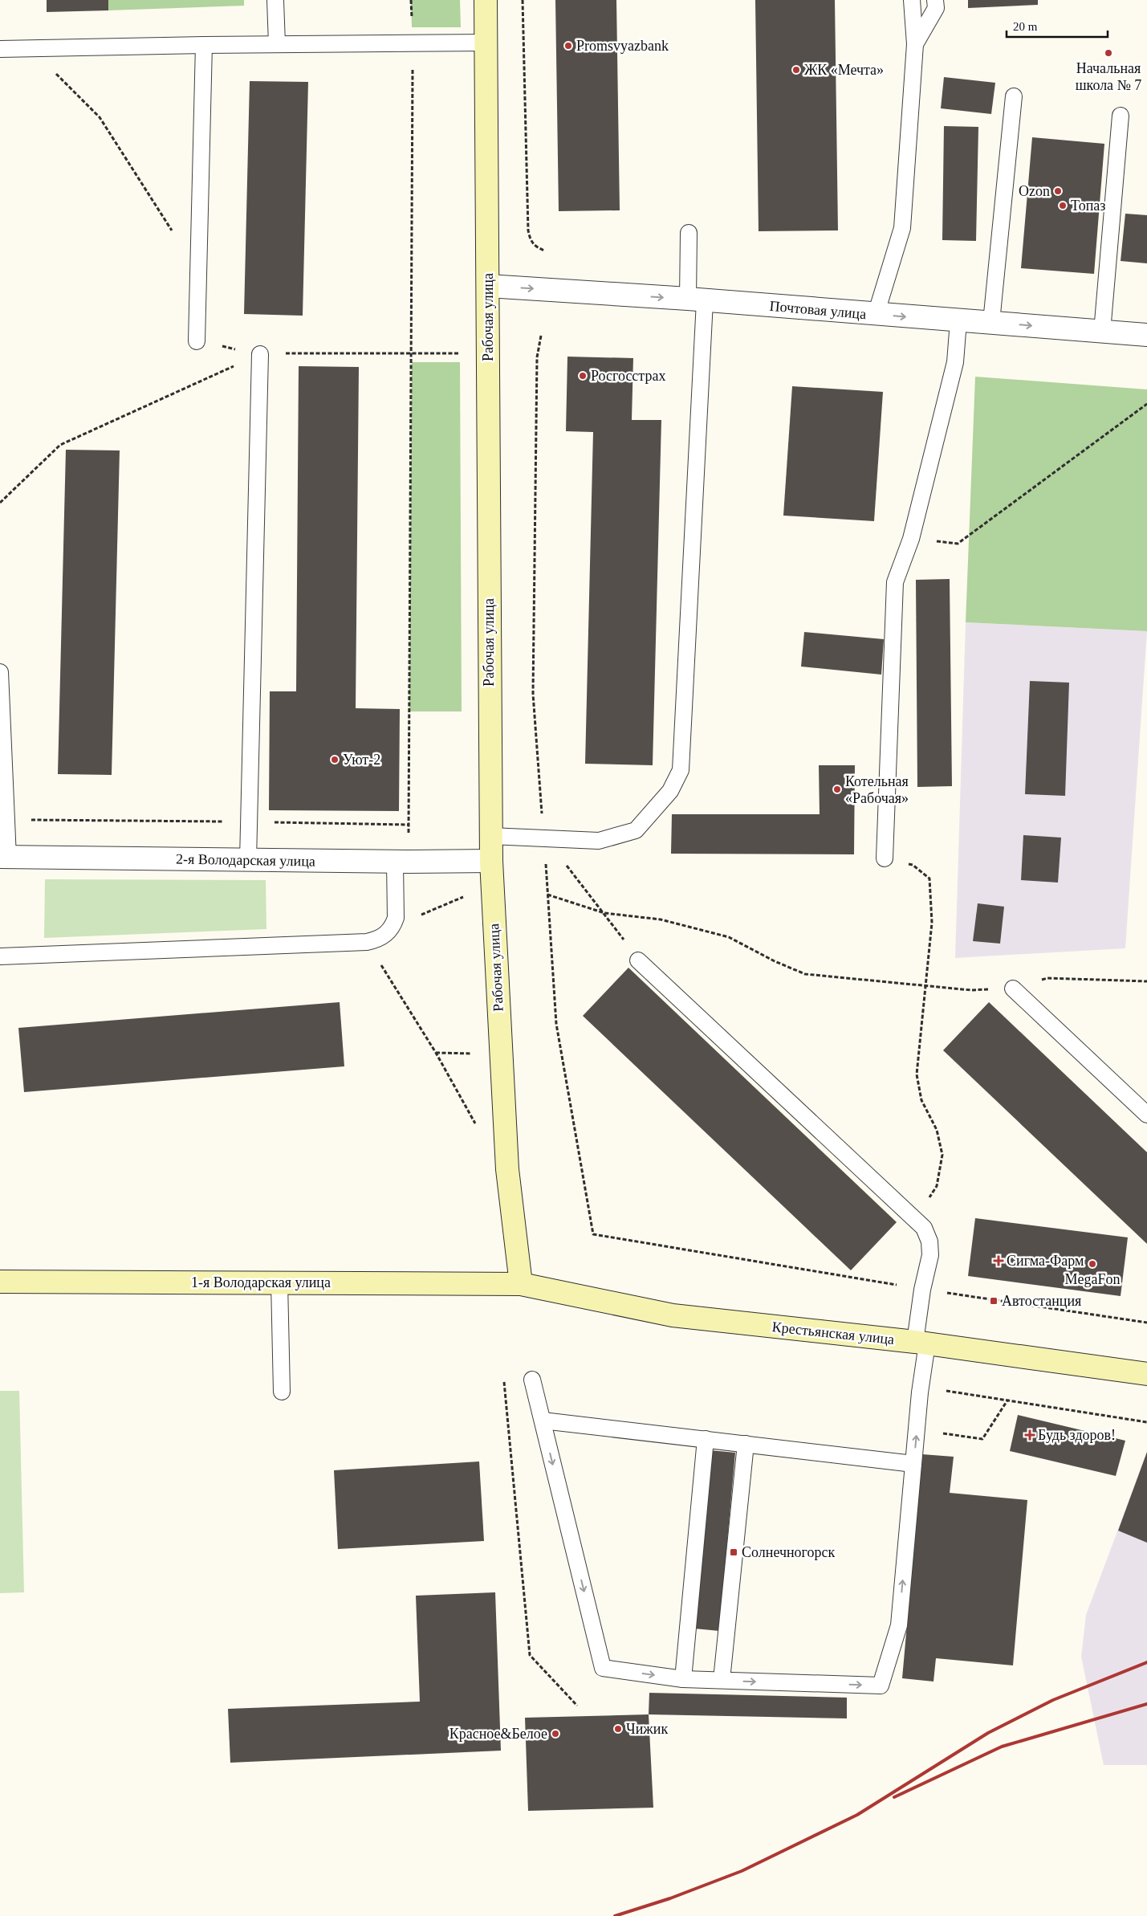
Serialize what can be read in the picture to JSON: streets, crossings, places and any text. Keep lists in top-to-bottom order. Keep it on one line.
{"streets":{"street":["Почтовая улица","Рабочая улица","2-я Володарская улица","1-я Володарская улица","Крестьянская улица"]},"crossings":[["Почтовая улица","Рабочая улица"],["Рабочая улица","2-я Володарская улица"],["Рабочая улица","1-я Володарская улица"],["Рабочая улица","Крестьянская улица"],["1-я Володарская улица","Крестьянская улица"]],"one_way":["Почтовая улица"],"places":{"other":["Promsvyazbank","Начальная школа № 7","ЖК «Мечта»","Ozon","Топаз","Росгосстрах","Уют-2","Котельная «Рабочая»","MegaFon","Чижик","Красное&Белое"],"health":["Сигма-Фарм","Будь здоров!"],"transit":["Автостанция","Солнечногорск"]},"scale_bar":"20 m"}
